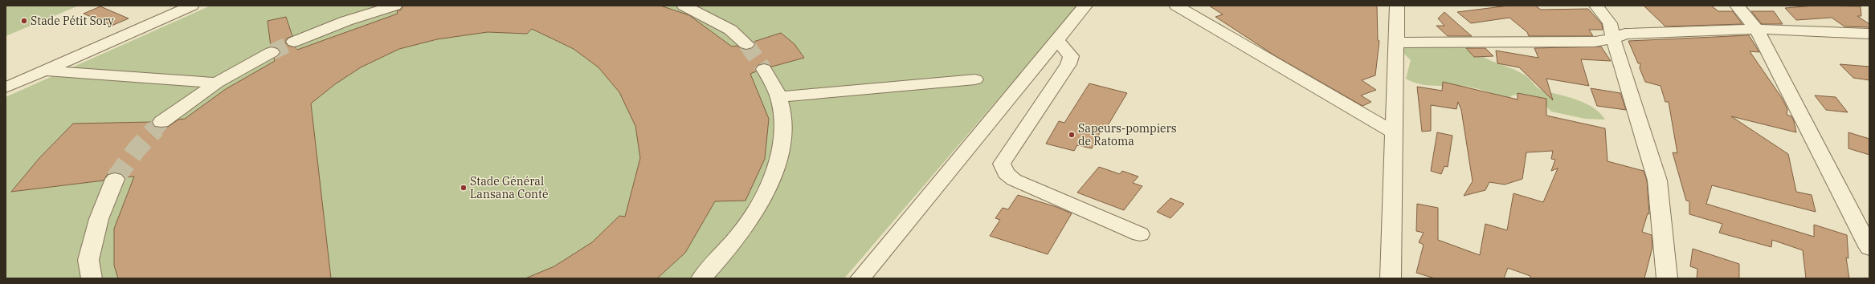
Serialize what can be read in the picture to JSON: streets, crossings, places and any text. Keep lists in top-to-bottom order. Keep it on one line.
{"places":["Stade Pétit Sory","Sapeurs-pompiers de Ratoma","Stade Général Lansana Conté"]}
